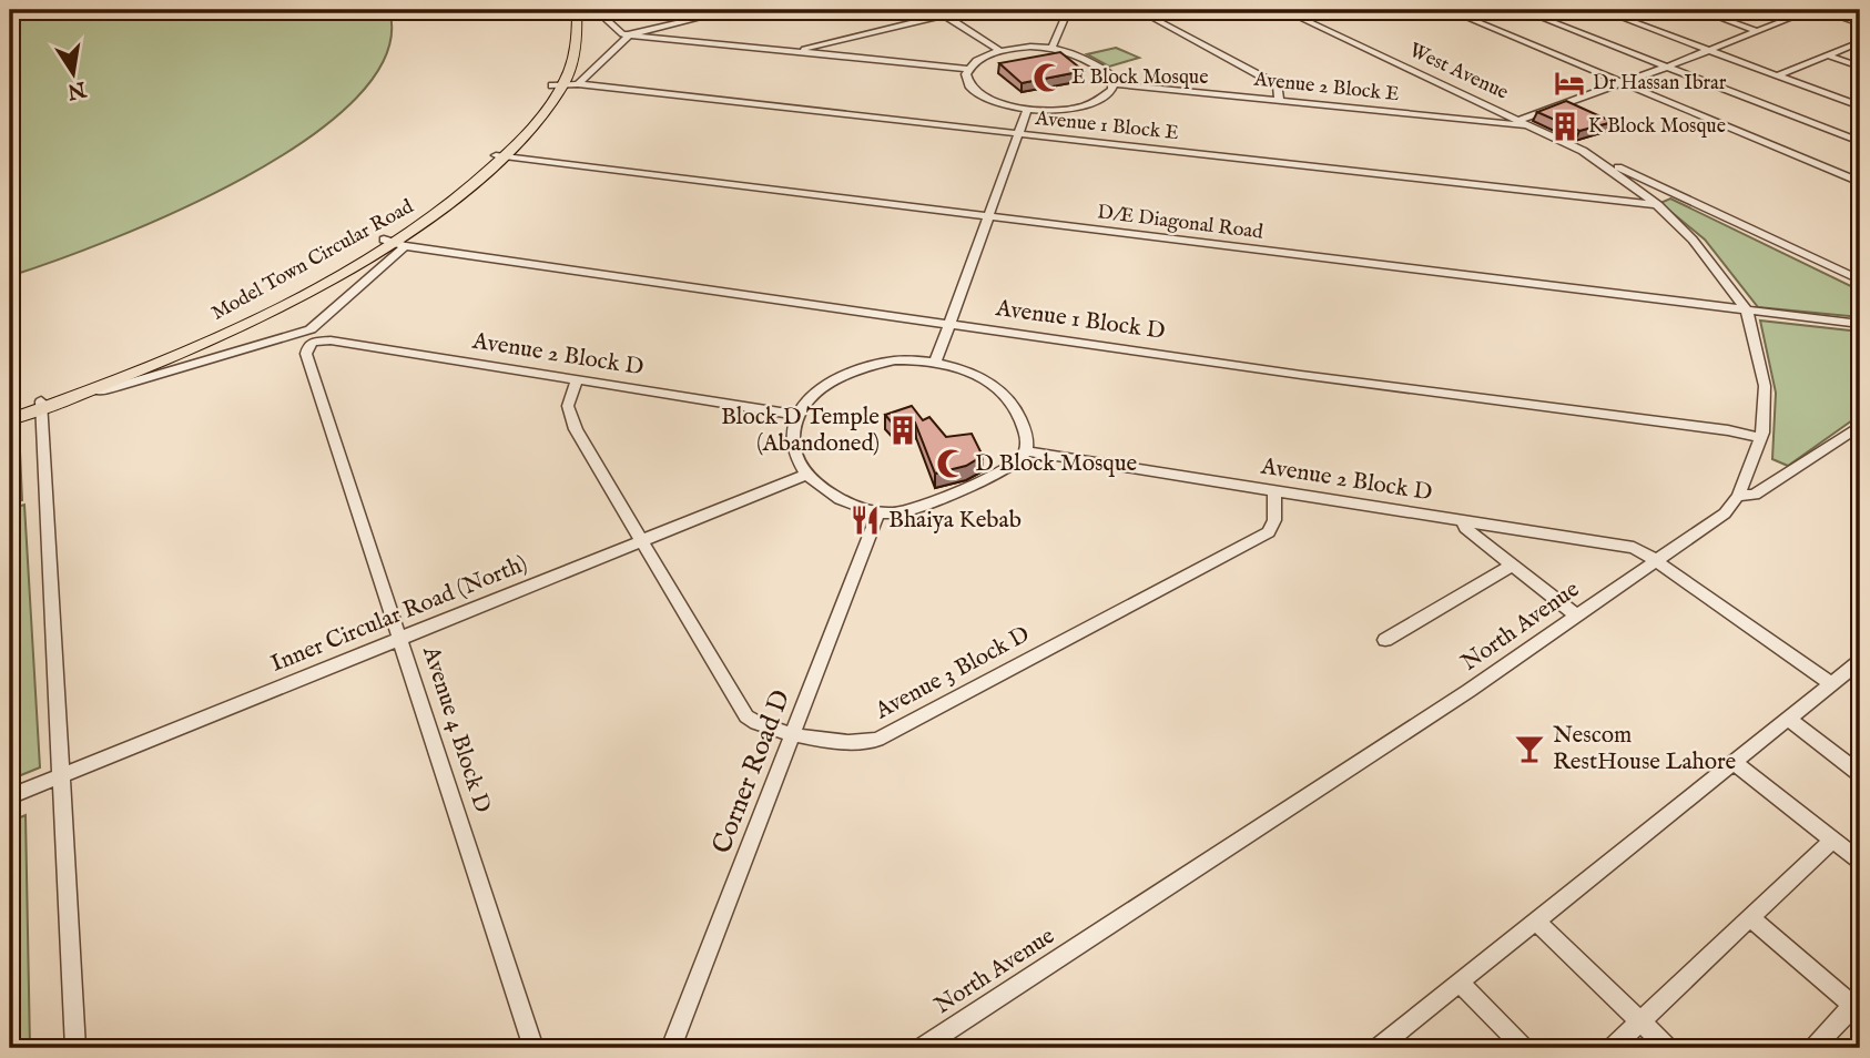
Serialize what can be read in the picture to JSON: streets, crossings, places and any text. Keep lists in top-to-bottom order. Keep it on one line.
{"streets":{"main road":["Model Town Circular Road"],"street":["West Avenue","Avenue 2 Block E","Avenue 1 Block E","D/E Diagonal Road","Avenue 1 Block D","Avenue 2 Block D","Inner Circular Road (North)","North Avenue","Avenue 3 Block D","Avenue 4 Block D","Corner Road D"]},"crossings":[["West Avenue","Avenue 2 Block E"],["West Avenue","North Avenue"],["Avenue 2 Block E","North Avenue"],["Avenue 1 Block E","Model Town Circular Road"],["Avenue 1 Block E","North Avenue"],["D/E Diagonal Road","Model Town Circular Road"],["D/E Diagonal Road","North Avenue"],["Model Town Circular Road","Avenue 1 Block D"],["Avenue 1 Block D","North Avenue"],["Avenue 2 Block D","Inner Circular Road (North)"],["Avenue 2 Block D","North Avenue"],["Avenue 2 Block D","Avenue 3 Block D"],["Avenue 2 Block D","Avenue 4 Block D"],["Avenue 2 Block D","Corner Road D"],["Inner Circular Road (North)","Avenue 3 Block D"],["Inner Circular Road (North)","Avenue 4 Block D"],["Inner Circular Road (North)","Corner Road D"],["Avenue 3 Block D","Corner Road D"]],"places":{"mosque":["E Block Mosque","D Block Mosque"],"hotel":["Dr Hassan Ibrar"],"building":["K Block Mosque","Block D Temple (Abandoned)"],"restaurant":["Bhaiya Kebab"],"bar":["Nescom RestHouse Lahore"]},"north":"bottom"}
